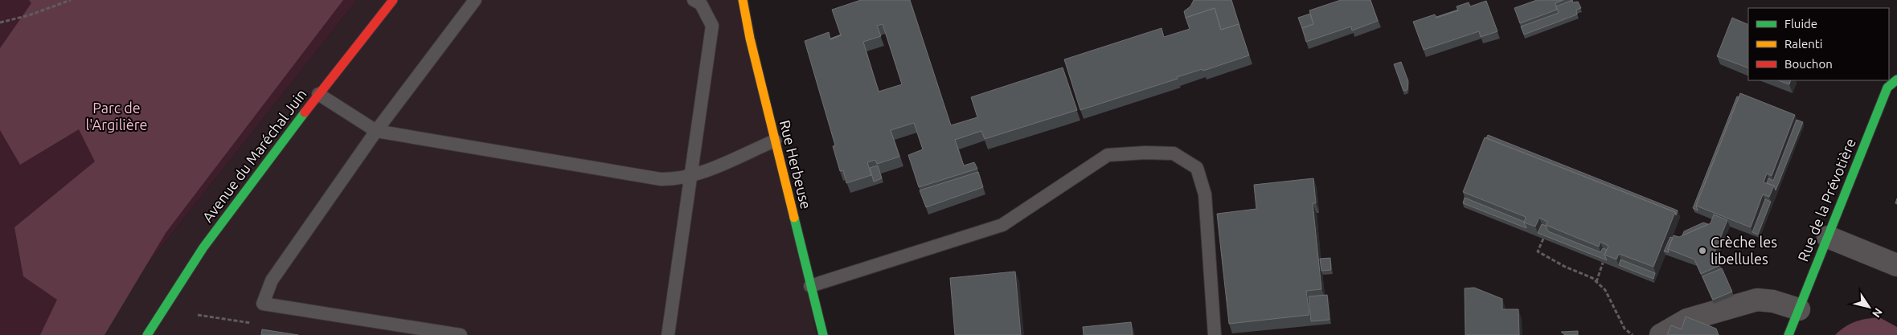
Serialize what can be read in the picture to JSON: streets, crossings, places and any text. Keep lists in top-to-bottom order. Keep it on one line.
{"streets":{"street":["Avenue du Maréchal Juin","Rue Herbeuse","Rue de la Prévotière"]},"parks":["Parc de l'Argilière"],"places":["Crèche les libellules"],"legend":["Fluide","Ralenti","Bouchon"],"north":"bottom right"}
